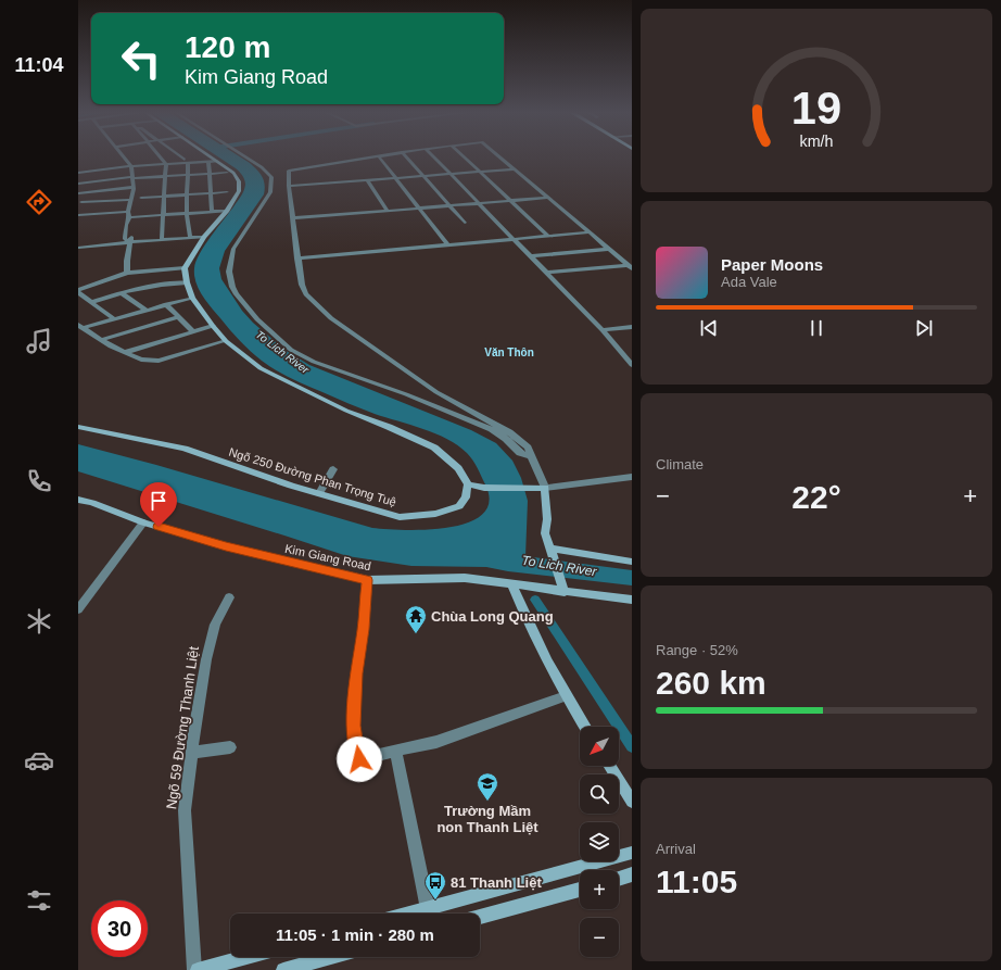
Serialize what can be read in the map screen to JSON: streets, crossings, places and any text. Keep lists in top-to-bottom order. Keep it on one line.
{"streets":{"street":["Ngõ 250 Đường Phan Trọng Tuệ","Kim Giang Road","Ngõ 59 Đường Thanh Liệt"]},"districts":["Văn Thôn"],"water":["To Lich River"],"places":{"temple":["Chùa Long Quang"],"school or university":["Trường Mầm non Thanh Liệt"],"bus stop":["81 Thanh Liệt"]},"north":"bottom left","page":{"tabs":"11:04","turn":["120 m","Kim Giang Road"],"song":["Paper Moons","Ada Vale"],"tile":["Climate",["Range · 52%","260 km"],["Arrival","11:05"]],"heat":["−","22°","+"],"map_buttons":["+","−"],"limit":"30","trip":"11:05 · 1 min · 280 m","gauge":["19","km/h"]}}
